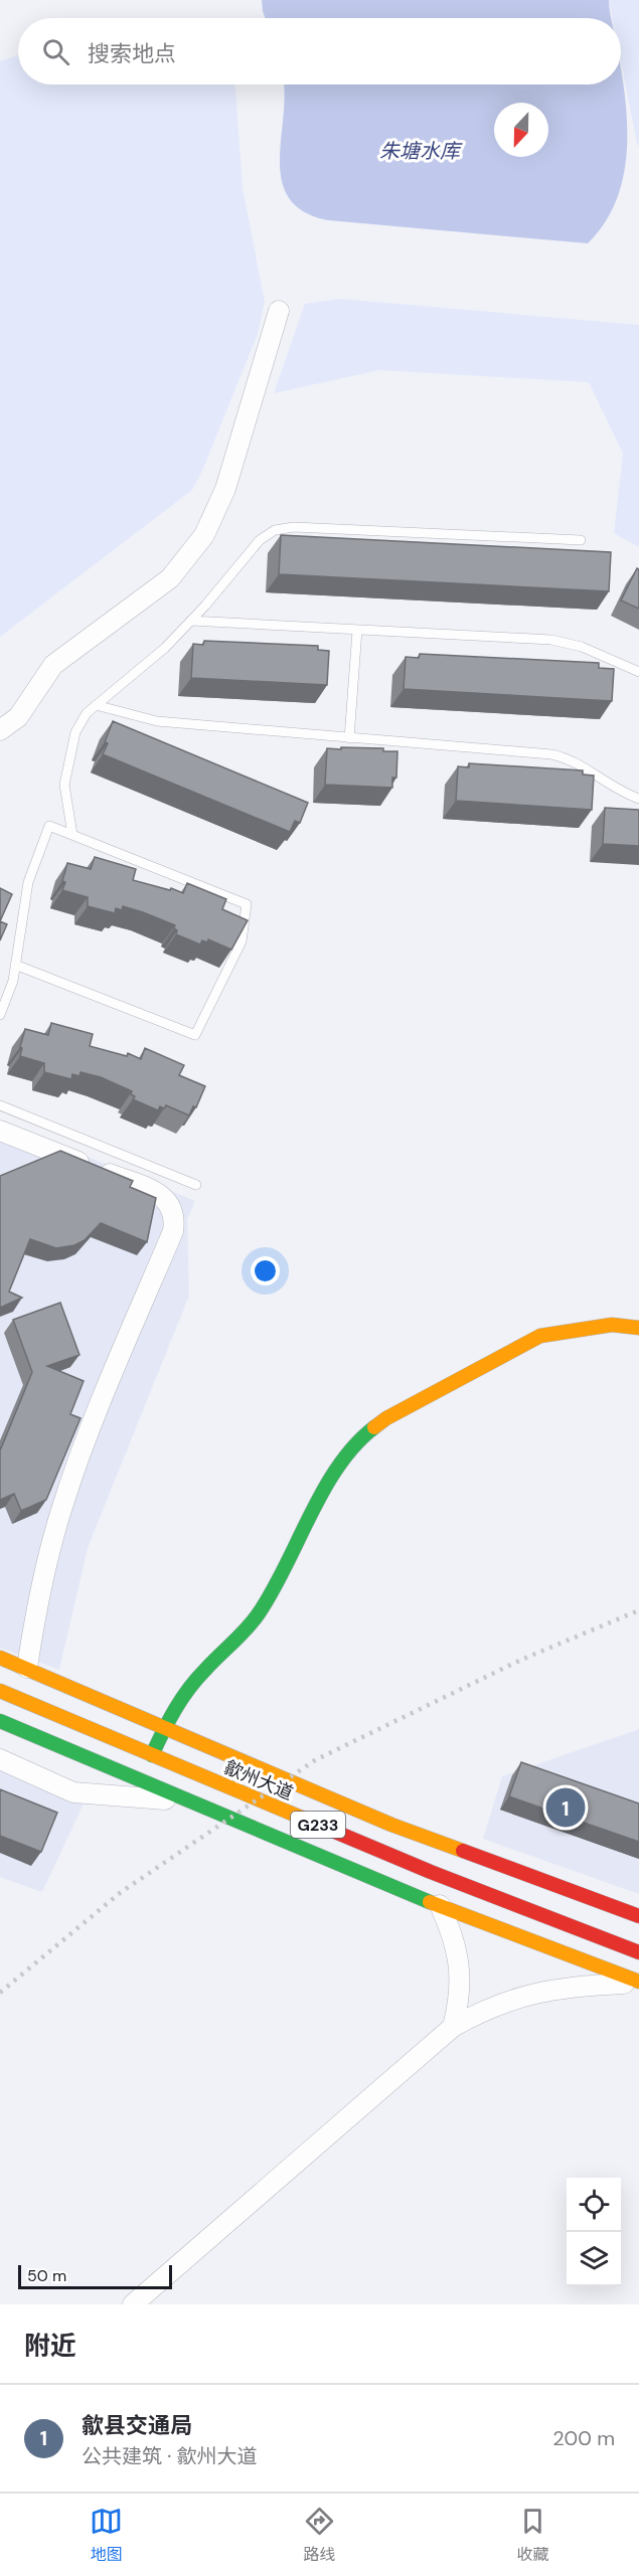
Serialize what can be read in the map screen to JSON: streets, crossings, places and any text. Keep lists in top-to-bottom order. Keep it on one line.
{"streets":{"main road":["歙州大道","G233"]},"water":["朱塘水库"],"scale_bar":"50 m","north":"bottom","page":{"search":"搜索地点","pins":"1","scale":"50 m","heading":"附近","list":[{"mark":"1","name":"歙县交通局","note":"公共建筑 · 歙州大道","value":"200 m"}],"nav":["地图","路线","收藏"]}}
